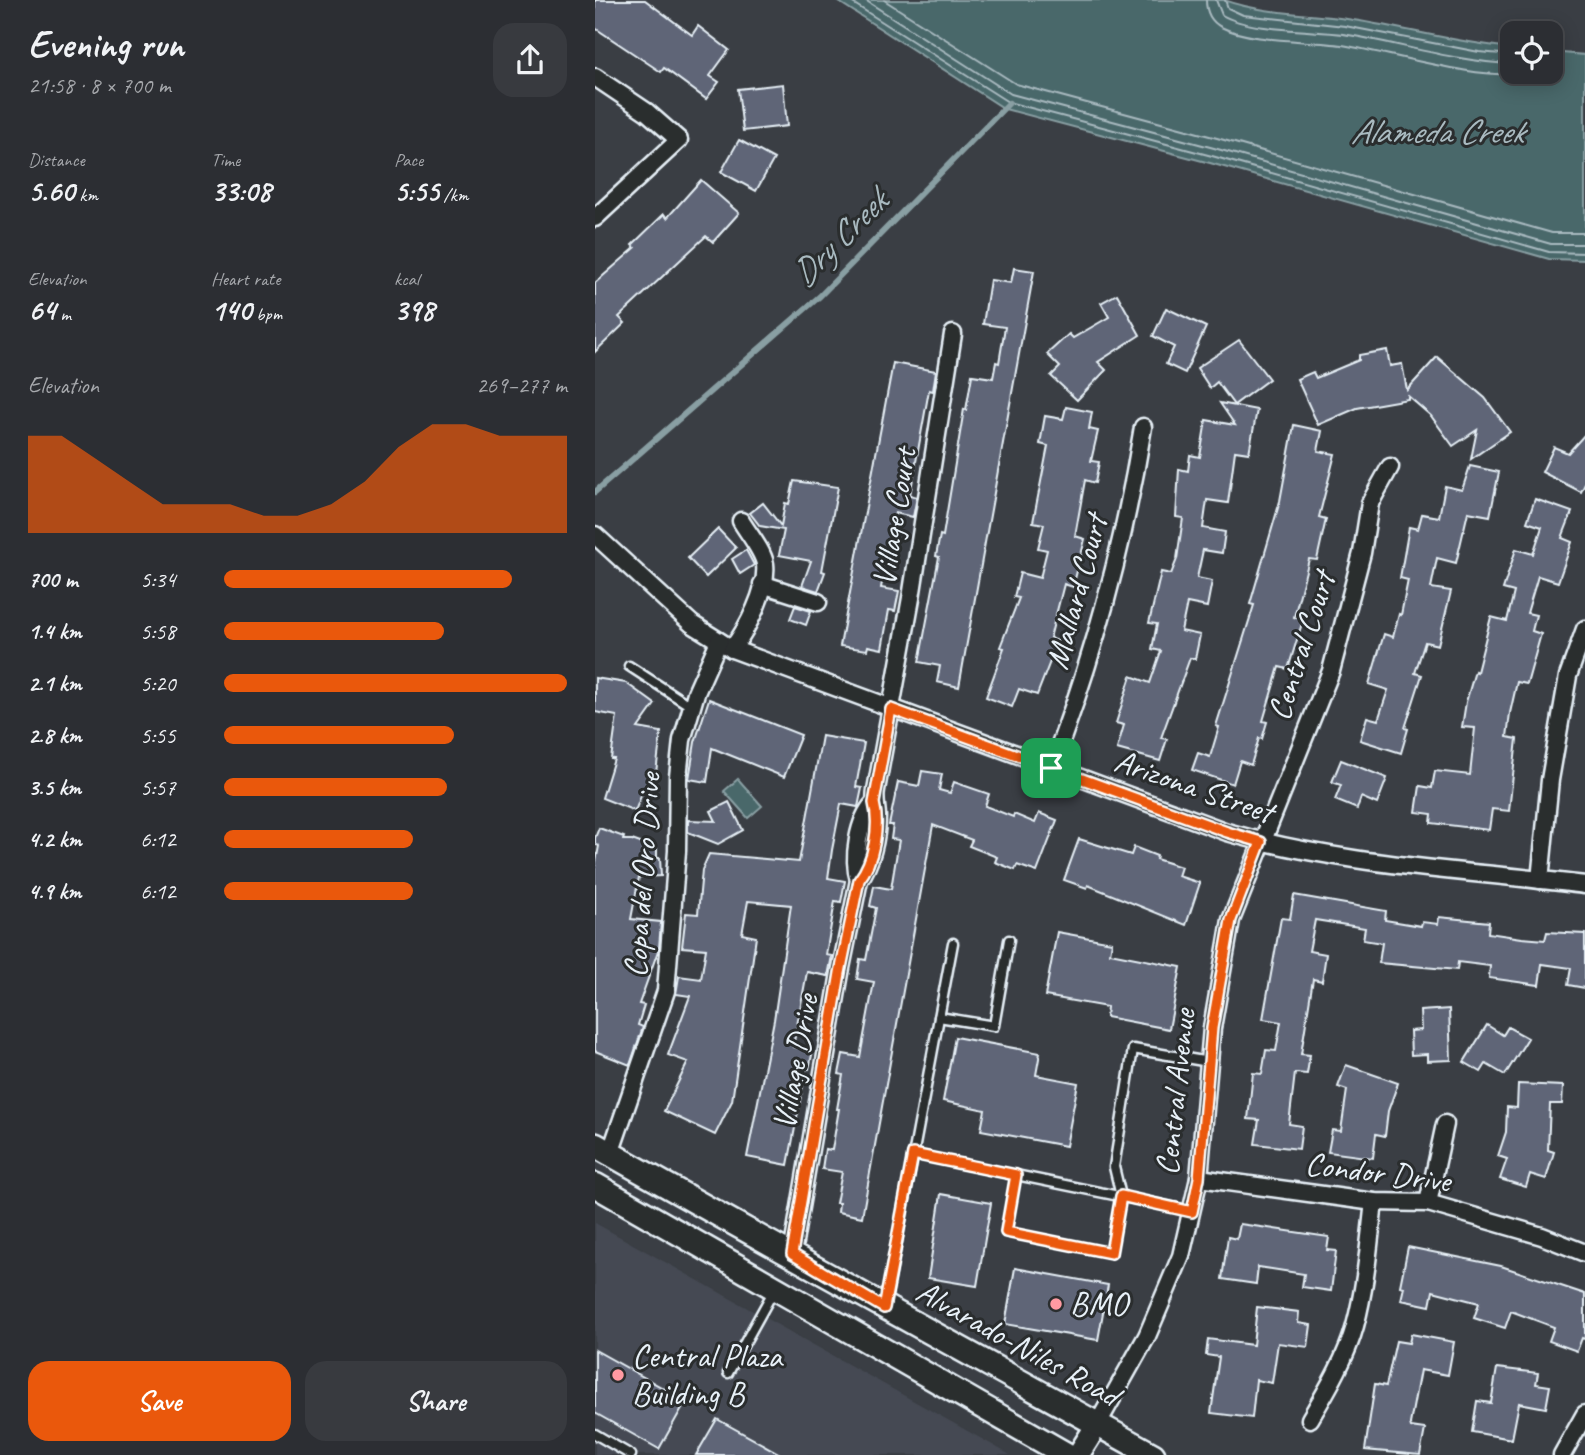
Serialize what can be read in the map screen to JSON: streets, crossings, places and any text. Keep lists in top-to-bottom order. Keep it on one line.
{"streets":{"main road":["Alvarado-Niles Road"],"street":["Village Court","Mallard Court","Central Court","Arizona Street","Copa del Oro Drive","Village Drive","Central Avenue","Condor Drive"]},"crossings":[["Village Court","Arizona Street"],["Village Court","Village Drive"],["Mallard Court","Arizona Street"],["Central Court","Arizona Street"],["Central Court","Central Avenue"],["Arizona Street","Copa del Oro Drive"],["Arizona Street","Village Drive"],["Arizona Street","Central Avenue"],["Copa del Oro Drive","Alvarado-Niles Road"],["Village Drive","Alvarado-Niles Road"],["Central Avenue","Condor Drive"],["Central Avenue","Alvarado-Niles Road"]],"water":["Alameda Creek","Dry Creek"],"places":["BMO","Central Plaza Building B"],"page":{"heading":["Evening run","21:58 · 8 × 700 m"],"stats":[["Distance","5.60 km"],["Time","33:08"],["Pace","5:55 /km"],["Elevation","64 m"],["Heart rate","140 bpm"],["kcal","398"]],"chart":["Elevation","269–277 m"],"list":[{"name":"700 m","note":"5:34"},{"name":"1.4 km","note":"5:58"},{"name":"2.1 km","note":"5:20"},{"name":"2.8 km","note":"5:55"},{"name":"3.5 km","note":"5:57"},{"name":"4.2 km","note":"6:12"},{"name":"4.9 km","note":"6:12"}],"buttons":["Save","Share"]}}
